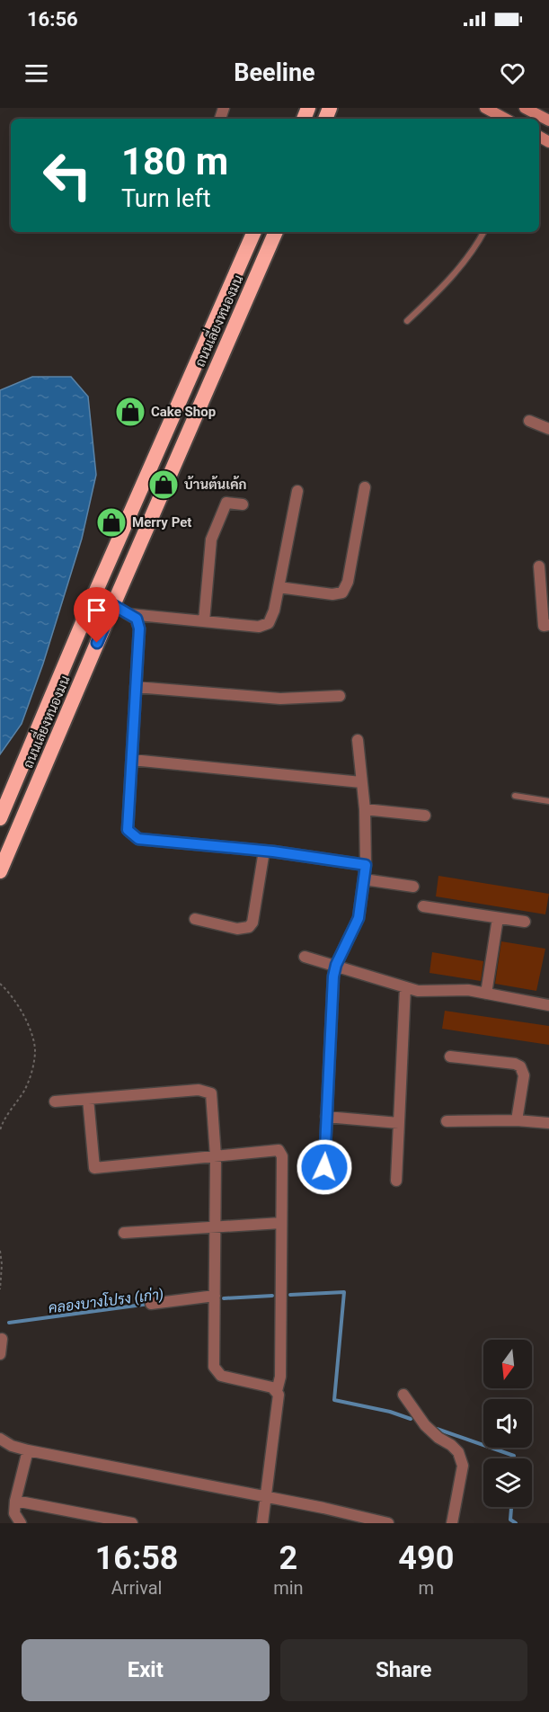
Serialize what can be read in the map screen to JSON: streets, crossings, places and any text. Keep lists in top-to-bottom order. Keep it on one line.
{"streets":{"highway":["ถนนเลี่ยงหนองมน"]},"water":["คลองบางโปรง (เก่า)"],"places":{"shop":["Cake Shop","บ้านต้นเค้ก","Merry Pet"]},"north":"bottom","page":{"status":"16:56","header":"Beeline","turn":["180 m","Turn left"],"eta":["16:58","Arrival","2","min","490","m"],"buttons":["Exit","Share"]}}
